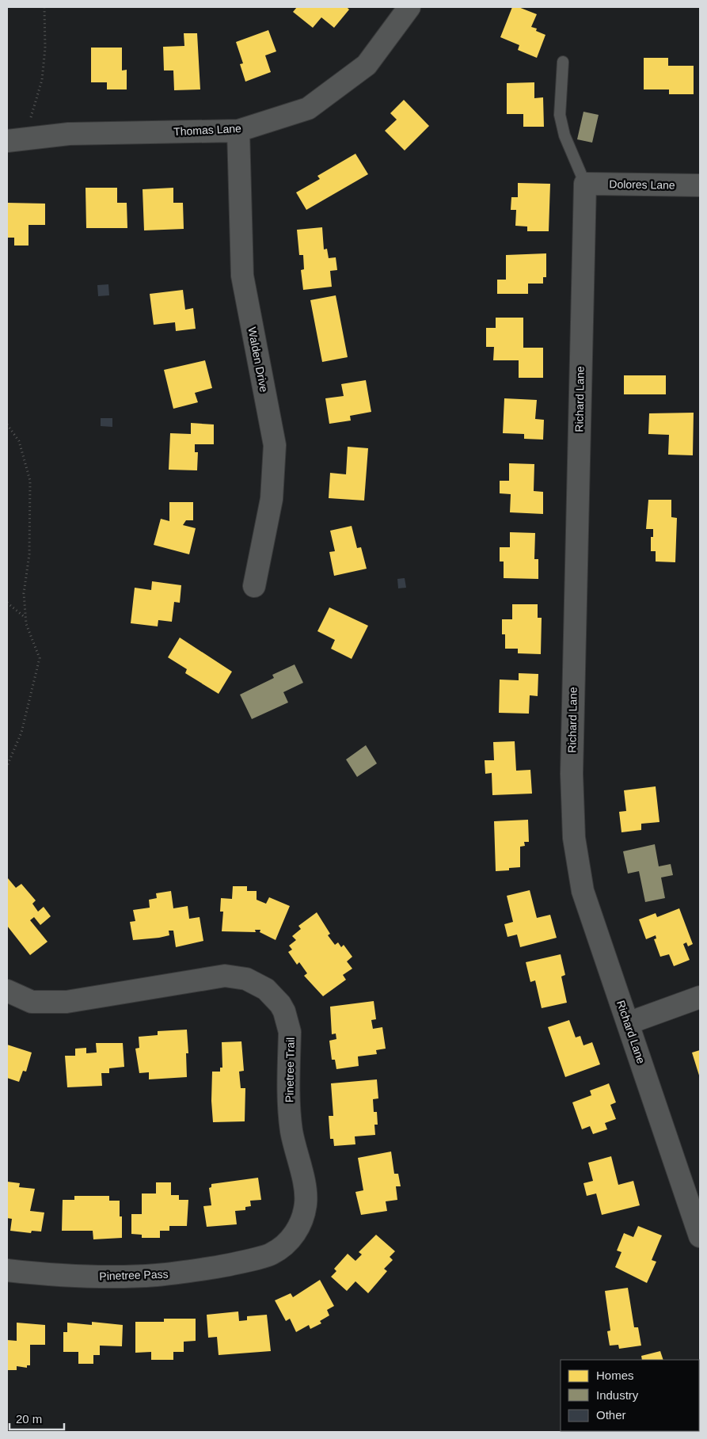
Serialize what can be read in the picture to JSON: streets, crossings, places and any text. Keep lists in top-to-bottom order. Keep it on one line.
{"streets":{"street":["Thomas Lane","Dolores Lane","Walden Drive","Richard Lane","Pinetree Trail","Pinetree Pass"]},"crossings":[["Thomas Lane","Walden Drive"],["Dolores Lane","Richard Lane"],["Pinetree Trail","Pinetree Pass"]],"legend":["Homes","Industry","Other"],"scale_bar":"20 m"}
